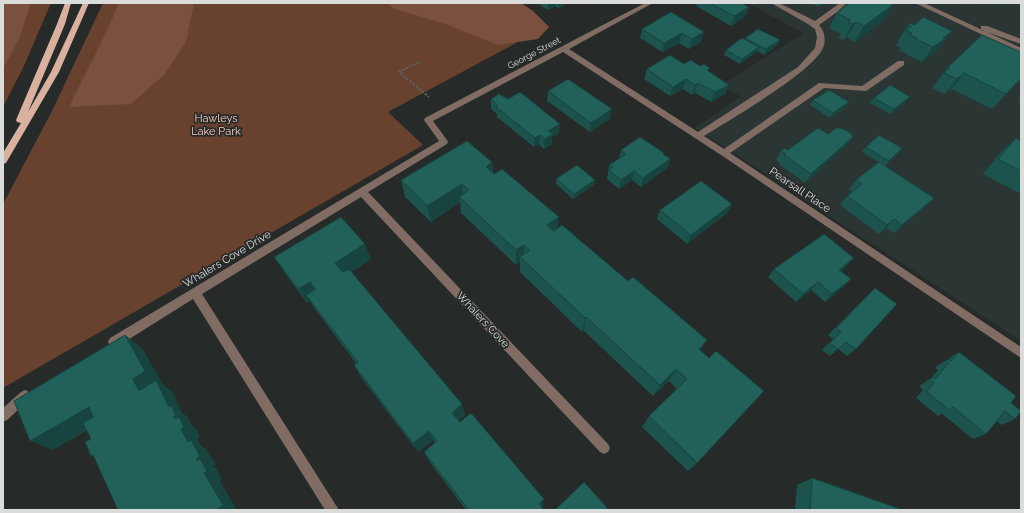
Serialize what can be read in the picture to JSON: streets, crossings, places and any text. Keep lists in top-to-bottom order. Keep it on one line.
{"streets":{"street":["George Street","Pearsall Place","Whalers Cove Drive","Whalers Cove"]},"crossings":[["George Street","Pearsall Place"],["George Street","Whalers Cove Drive"],["Whalers Cove Drive","Whalers Cove"]],"parks":["Hawleys Lake Park"]}
